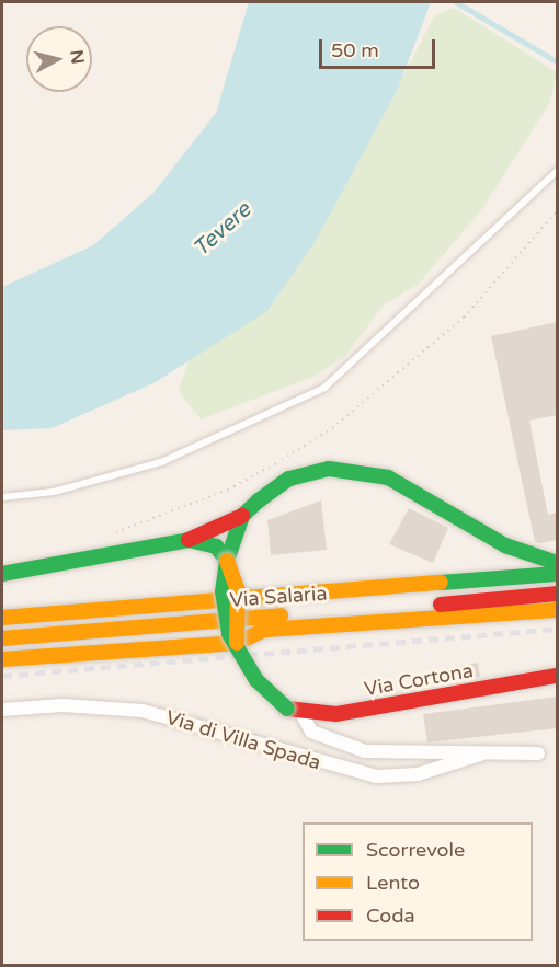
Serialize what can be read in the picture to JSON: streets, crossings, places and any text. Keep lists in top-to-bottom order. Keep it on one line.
{"streets":{"main road":["Via Salaria","Via Cortona"],"street":["Via di Villa Spada"]},"crossings":[["Via Cortona","Via di Villa Spada"]],"water":["Tevere"],"legend":["Scorrevole","Lento","Coda"],"scale_bar":"50 m","north":"right"}
